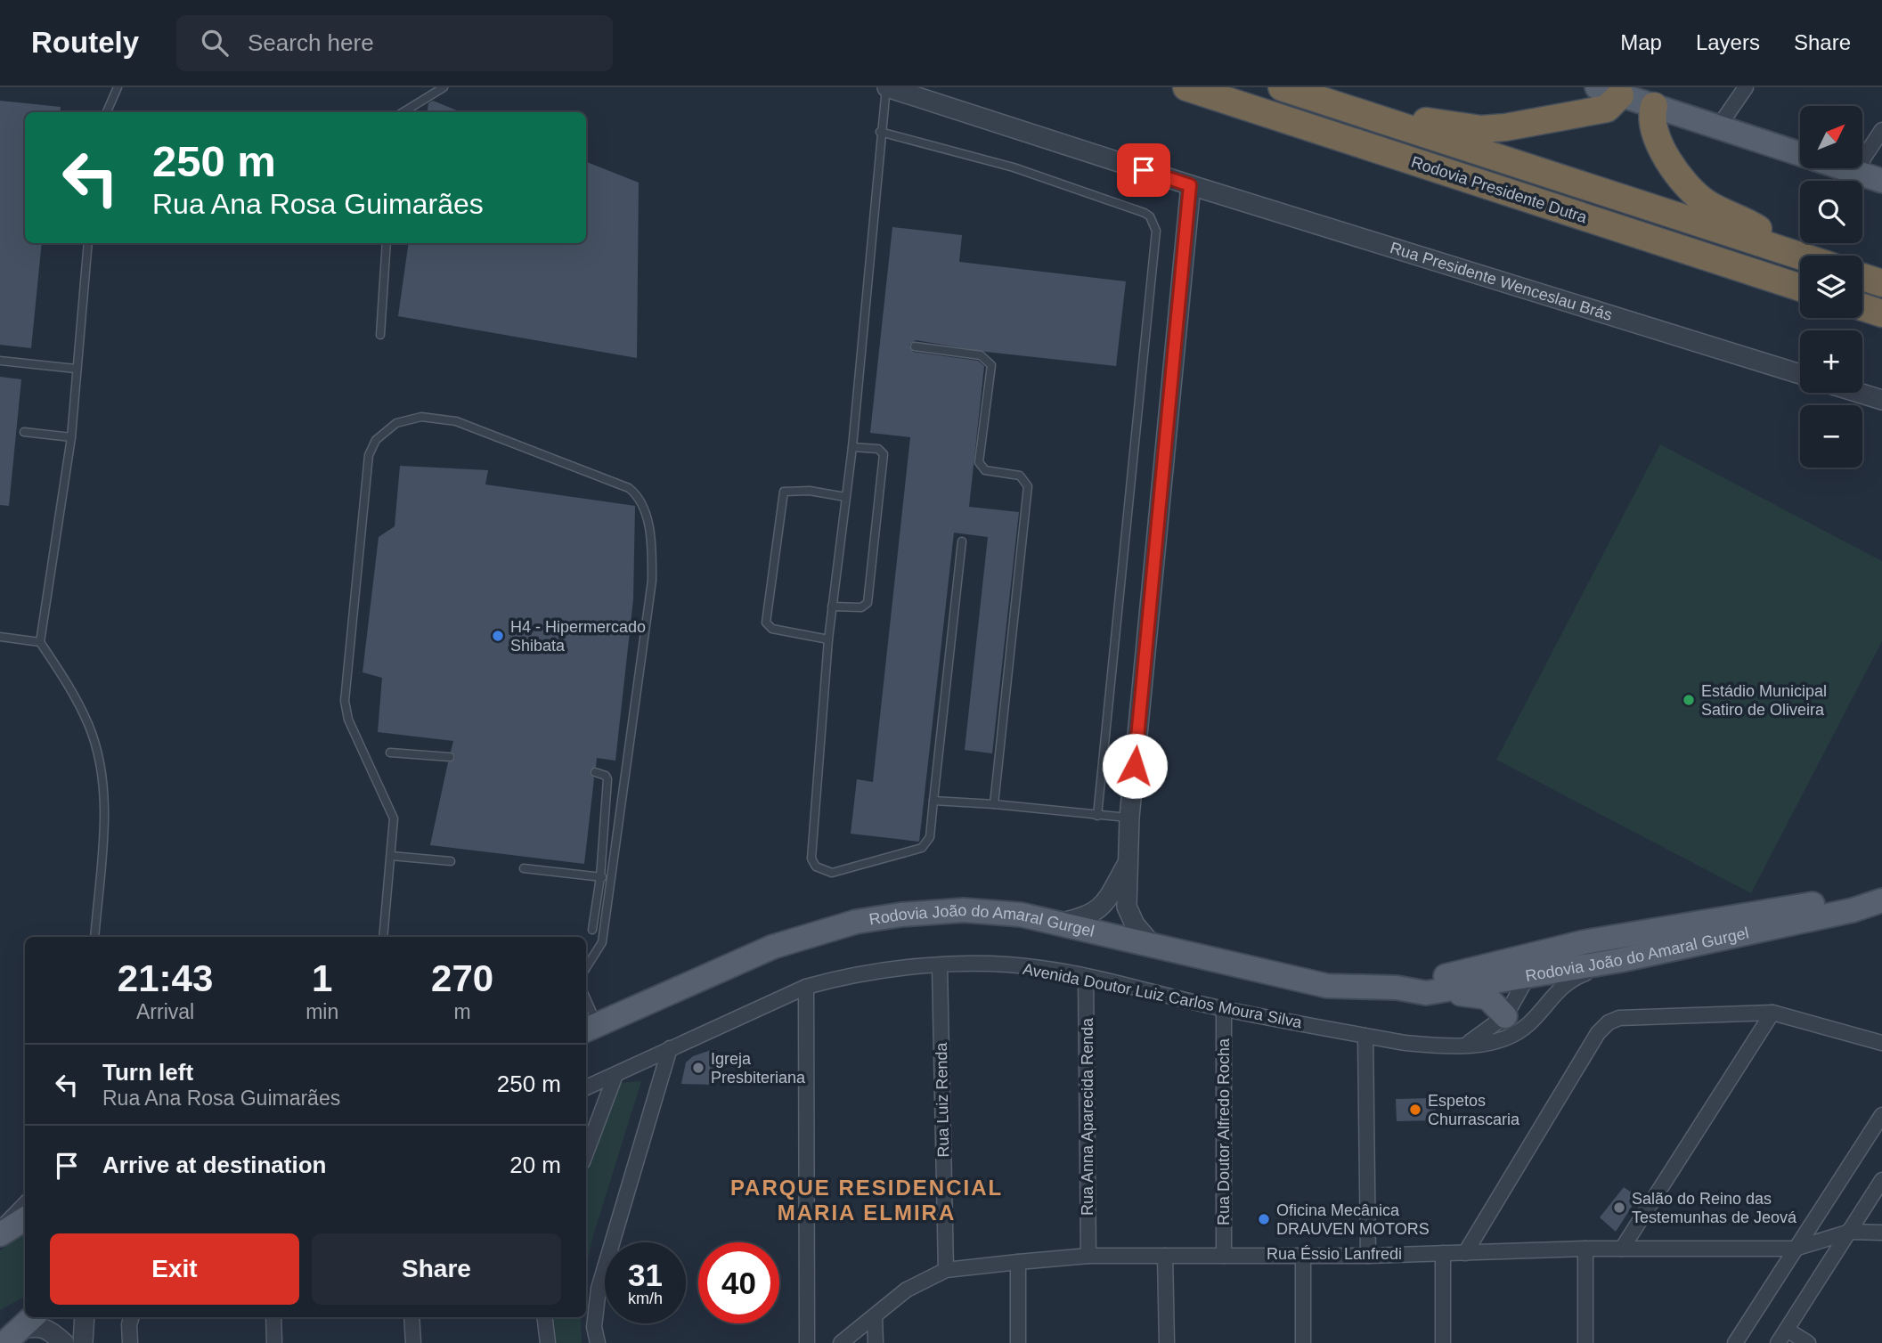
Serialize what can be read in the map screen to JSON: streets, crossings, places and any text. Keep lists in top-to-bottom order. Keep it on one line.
{"streets":{"highway":["Rodovia Presidente Dutra"],"main road":["Rodovia João do Amaral Gurgel"],"street":["Rua Presidente Wenceslau Brás","Avenida Doutor Luiz Carlos Moura Silva","Rua Luiz Renda","Rua Anna Aparecida Renda","Rua Doutor Alfredo Rocha","Rua Éssio Lanfredi"]},"crossings":[["Rodovia João do Amaral Gurgel","Avenida Doutor Luiz Carlos Moura Silva"],["Avenida Doutor Luiz Carlos Moura Silva","Rua Luiz Renda"],["Avenida Doutor Luiz Carlos Moura Silva","Rua Anna Aparecida Renda"],["Avenida Doutor Luiz Carlos Moura Silva","Rua Doutor Alfredo Rocha"],["Rua Luiz Renda","Rua Éssio Lanfredi"],["Rua Anna Aparecida Renda","Rua Éssio Lanfredi"],["Rua Doutor Alfredo Rocha","Rua Éssio Lanfredi"]],"districts":["PARQUE RESIDENCIAL MARIA ELMIRA"],"places":["H4 - Hipermercado Shibata","Estádio Municipal Satiro de Oliveira","Igreja Presbiteriana","Espetos Churrascaria","Salão do Reino das Testemunhas de Jeová","Oficina Mecânica DRAUVEN MOTORS"],"north":"top right","page":{"header":"Routely","search":"Search here","nav":["Map","Layers","Share"],"map_buttons":["+","−"],"turn":["250 m","Rua Ana Rosa Guimarães"],"eta":["21:43","Arrival","1","min","270","m"],"list":[{"name":"Turn left","note":"Rua Ana Rosa Guimarães","value":"250 m"},{"name":"Arrive at destination","value":"20 m"}],"buttons":["Exit","Share"],"speed":"31 km/h","limit":"40"}}
